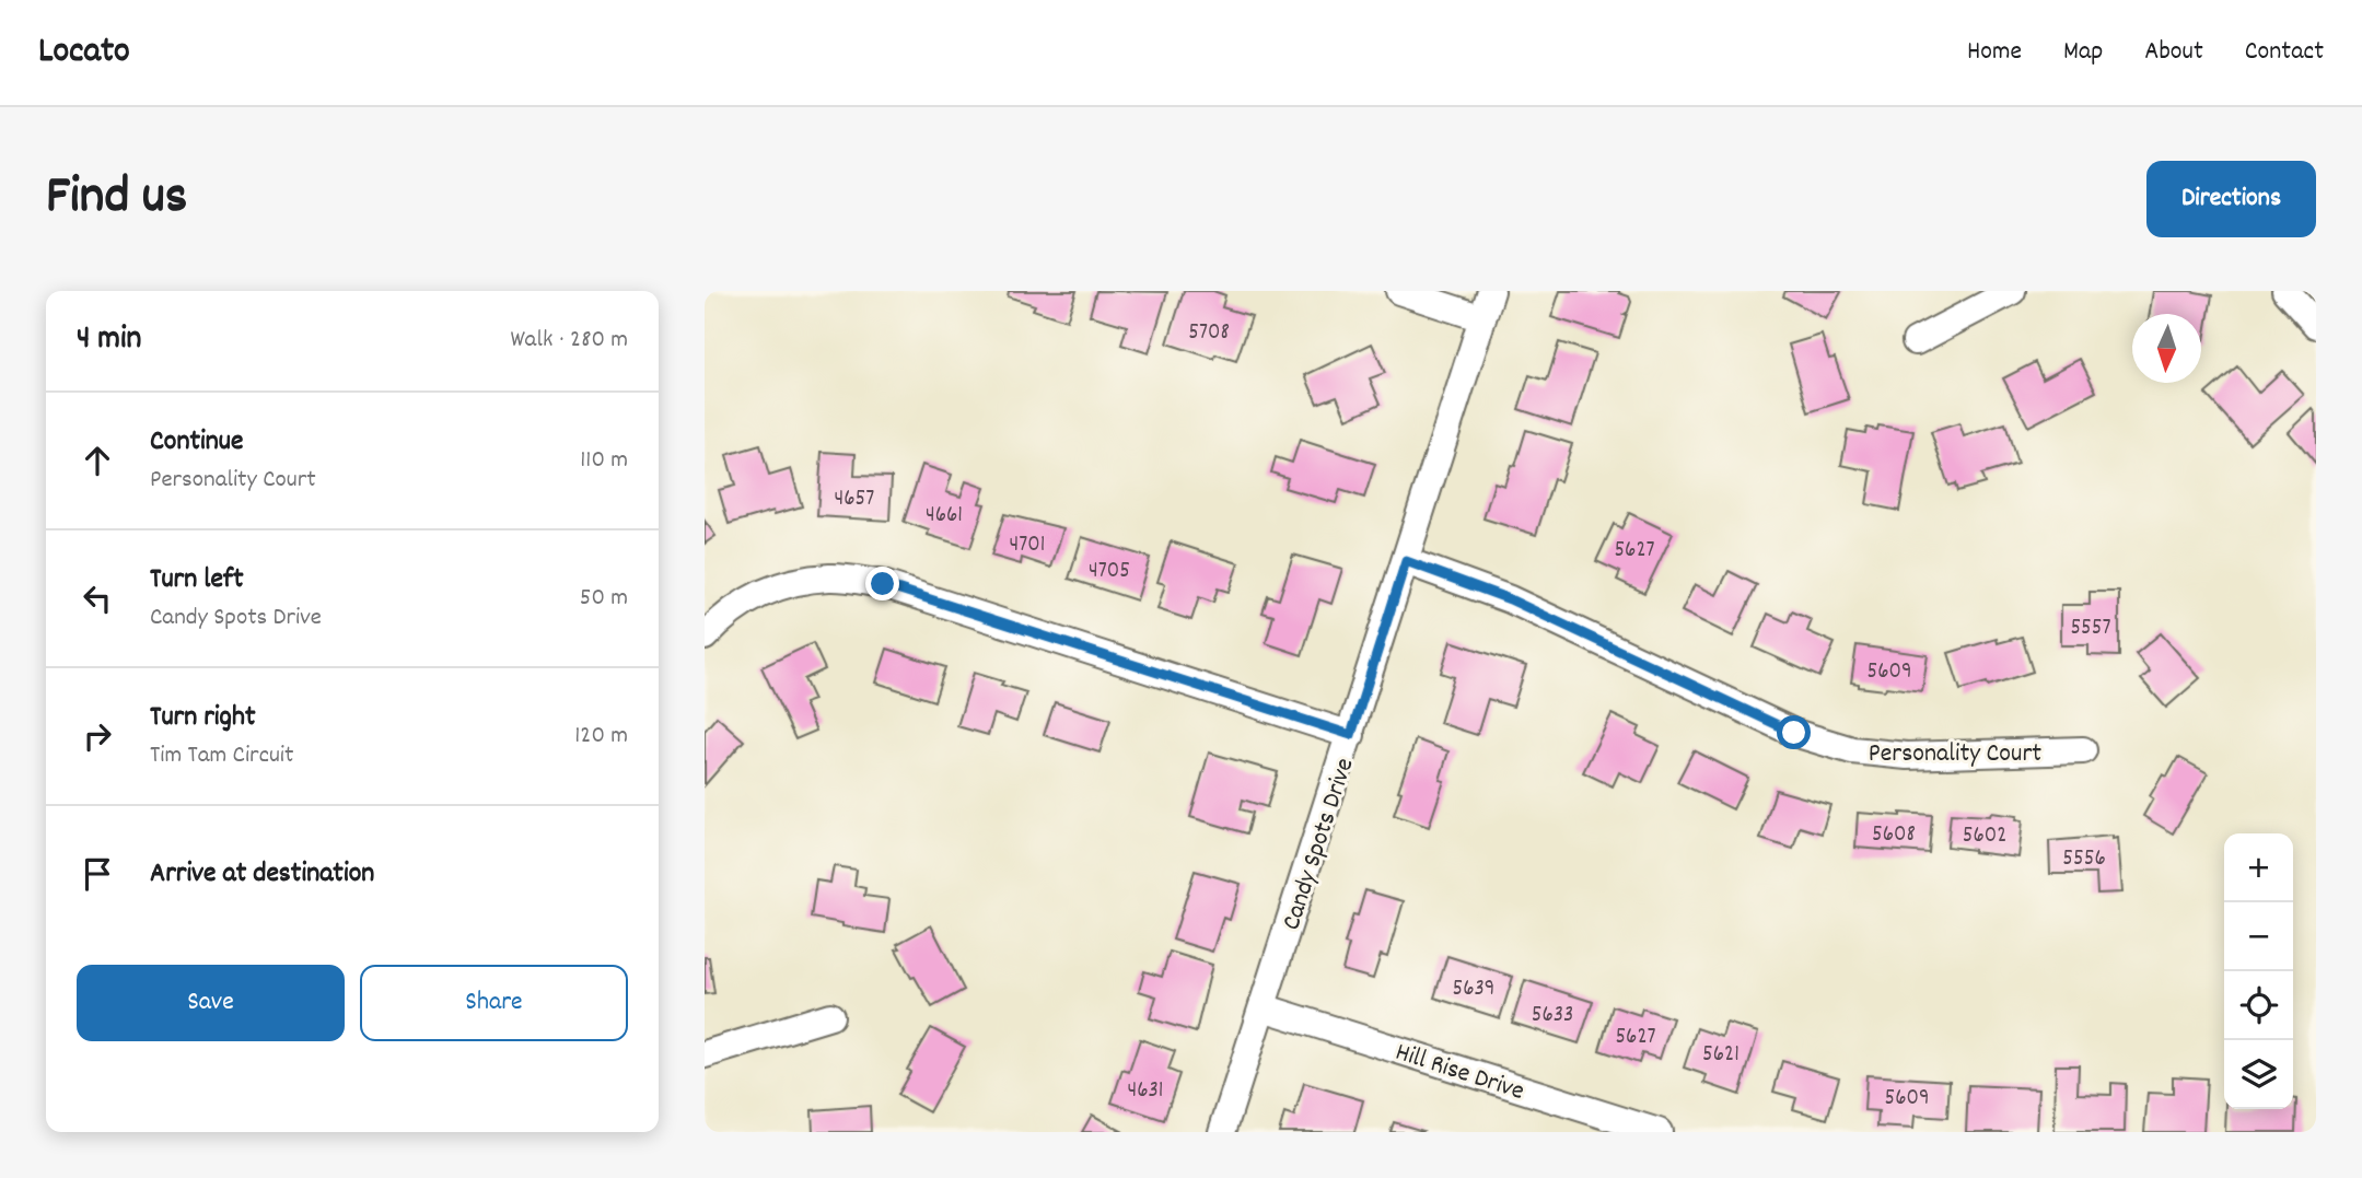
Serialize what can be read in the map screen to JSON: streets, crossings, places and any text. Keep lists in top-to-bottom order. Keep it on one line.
{"streets":{"street":["Personality Court","Candy Spots Drive","Hill Rise Drive"]},"crossings":[["Personality Court","Candy Spots Drive"],["Candy Spots Drive","Hill Rise Drive"]],"house_numbers":["5708","4657","4661","4701","5627","4705","5557","5609","5608","5602","5556","5639","5633","5627","5621","4631","5609"],"north":"bottom","page":{"header":"Locato","nav":["Home","Map","About","Contact"],"title":"Find us","buttons":["Directions",["Save","Share"]],"heading":["4 min","Walk · 280 m"],"list":[["Continue","Personality Court","110 m"],["Turn left","Candy Spots Drive","50 m"],["Turn right","Tim Tam Circuit","120 m"],"Arrive at destination"],"map_buttons":["+","−"]}}
